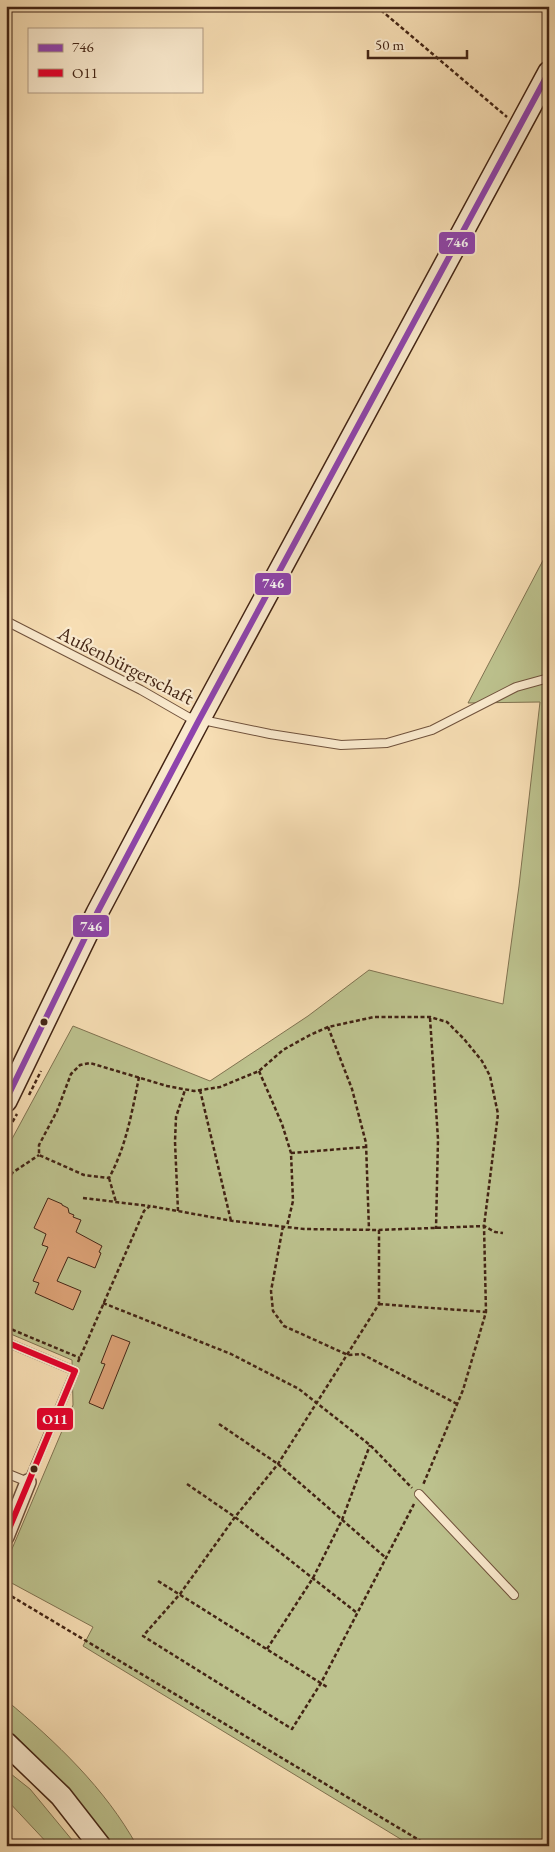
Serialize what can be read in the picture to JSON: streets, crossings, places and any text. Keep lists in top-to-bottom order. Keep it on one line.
{"streets":{"lane":["Außenbürgerschaft"]},"lines":["transit line 746","transit line O11"],"legend":["746","O11"],"scale_bar":"50 m"}
